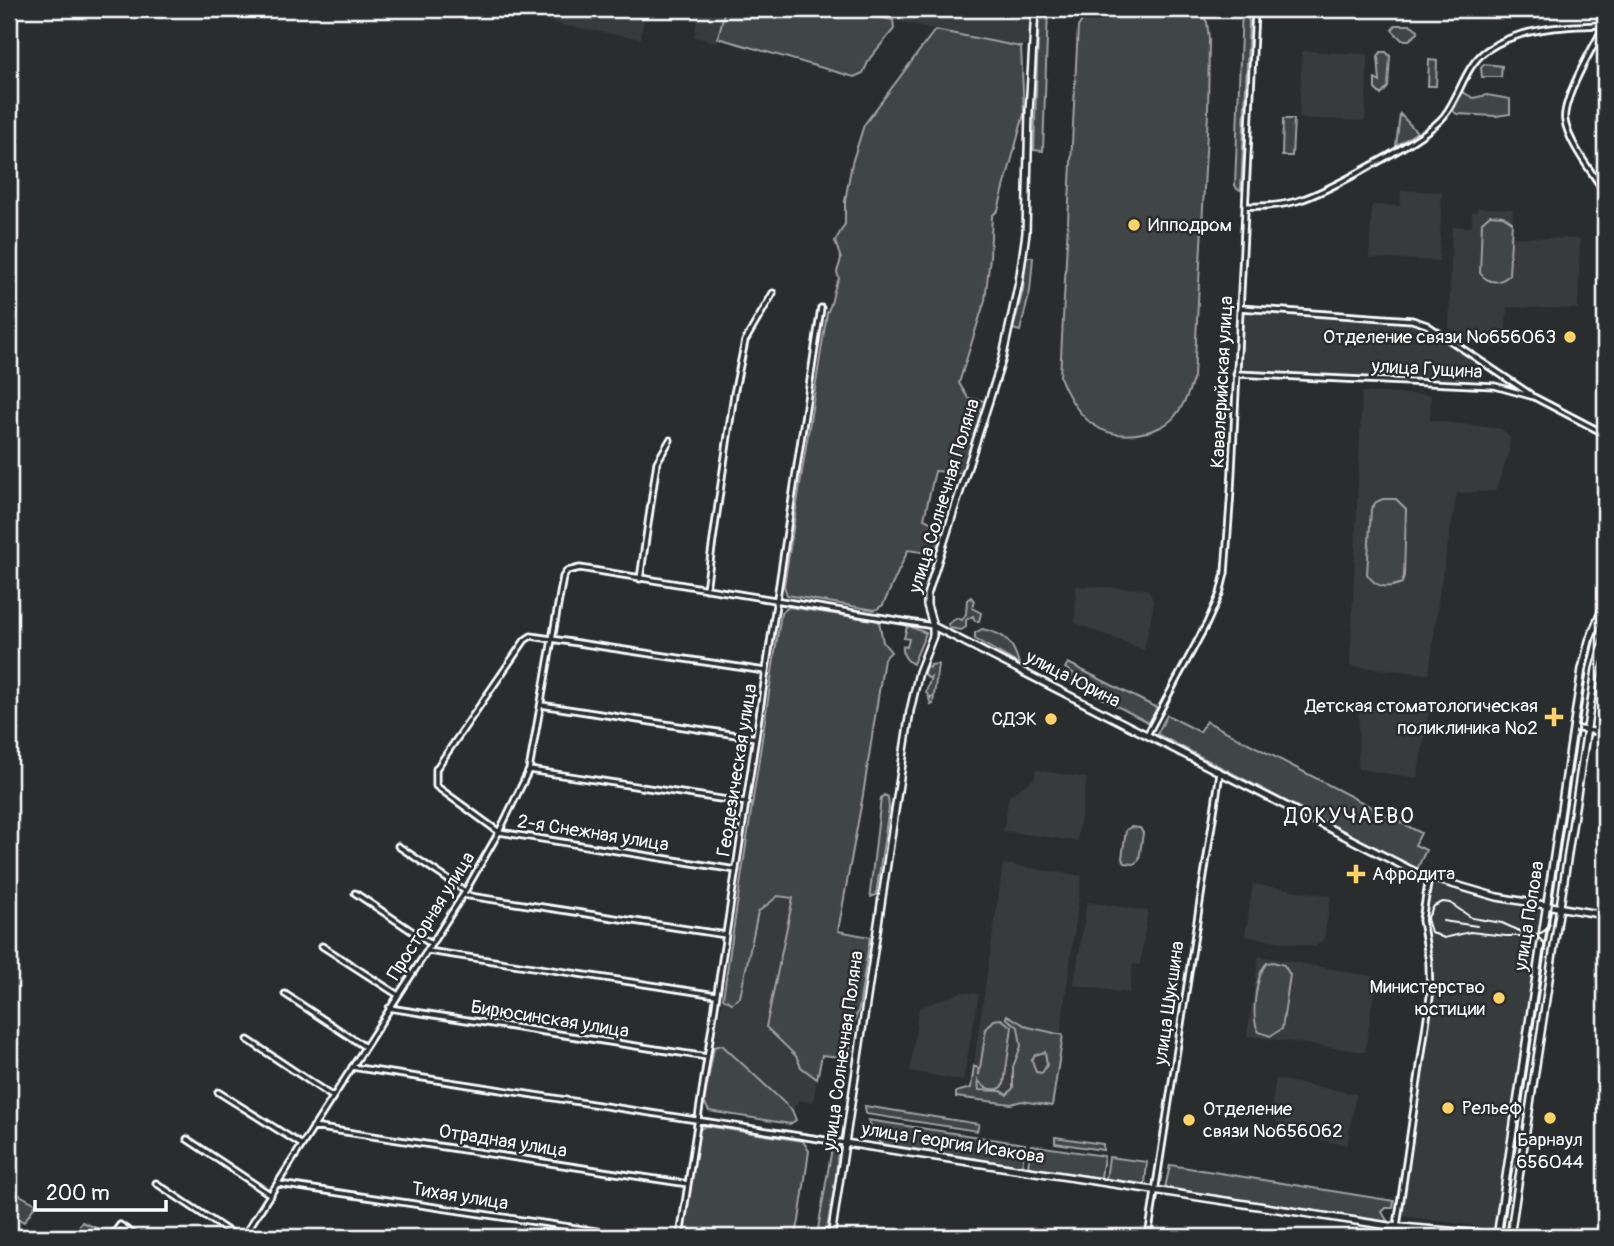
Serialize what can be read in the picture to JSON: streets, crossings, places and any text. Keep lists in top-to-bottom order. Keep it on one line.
{"streets":{"street":["улица Гущина","Кавалерийская улица","улица Солнечная Поляна","улица Юрина","Геодезическая улица","2-я Снежная улица","Просторная улица","улица Попова","улица Шукшина","Бирюсинская улица","Отрадная улица","улица Георгия Исакова","Тихая улица"]},"crossings":[["улица Гущина","Кавалерийская улица"],["Кавалерийская улица","улица Юрина"],["улица Солнечная Поляна","улица Юрина"],["улица Солнечная Поляна","улица Георгия Исакова"],["улица Юрина","Геодезическая улица"],["улица Юрина","Просторная улица"],["улица Юрина","улица Попова"],["улица Юрина","улица Шукшина"],["Геодезическая улица","2-я Снежная улица"],["Геодезическая улица","Бирюсинская улица"],["Геодезическая улица","Отрадная улица"],["Геодезическая улица","улица Георгия Исакова"],["2-я Снежная улица","Просторная улица"],["Просторная улица","Бирюсинская улица"],["Просторная улица","Отрадная улица"],["Просторная улица","улица Георгия Исакова"],["Просторная улица","Тихая улица"],["улица Попова","улица Георгия Исакова"],["улица Шукшина","улица Георгия Исакова"]],"districts":["ДОКУЧАЕВО"],"places":{"other":["Ипподром","Отделение связи №656063","СДЭК","Министерство юстиции","Рельеф","Барнаул 656044","Отделение связи №656062"],"health":["Детская стоматологическая поликлиника №2","Афродита"]},"scale_bar":"200 m"}
